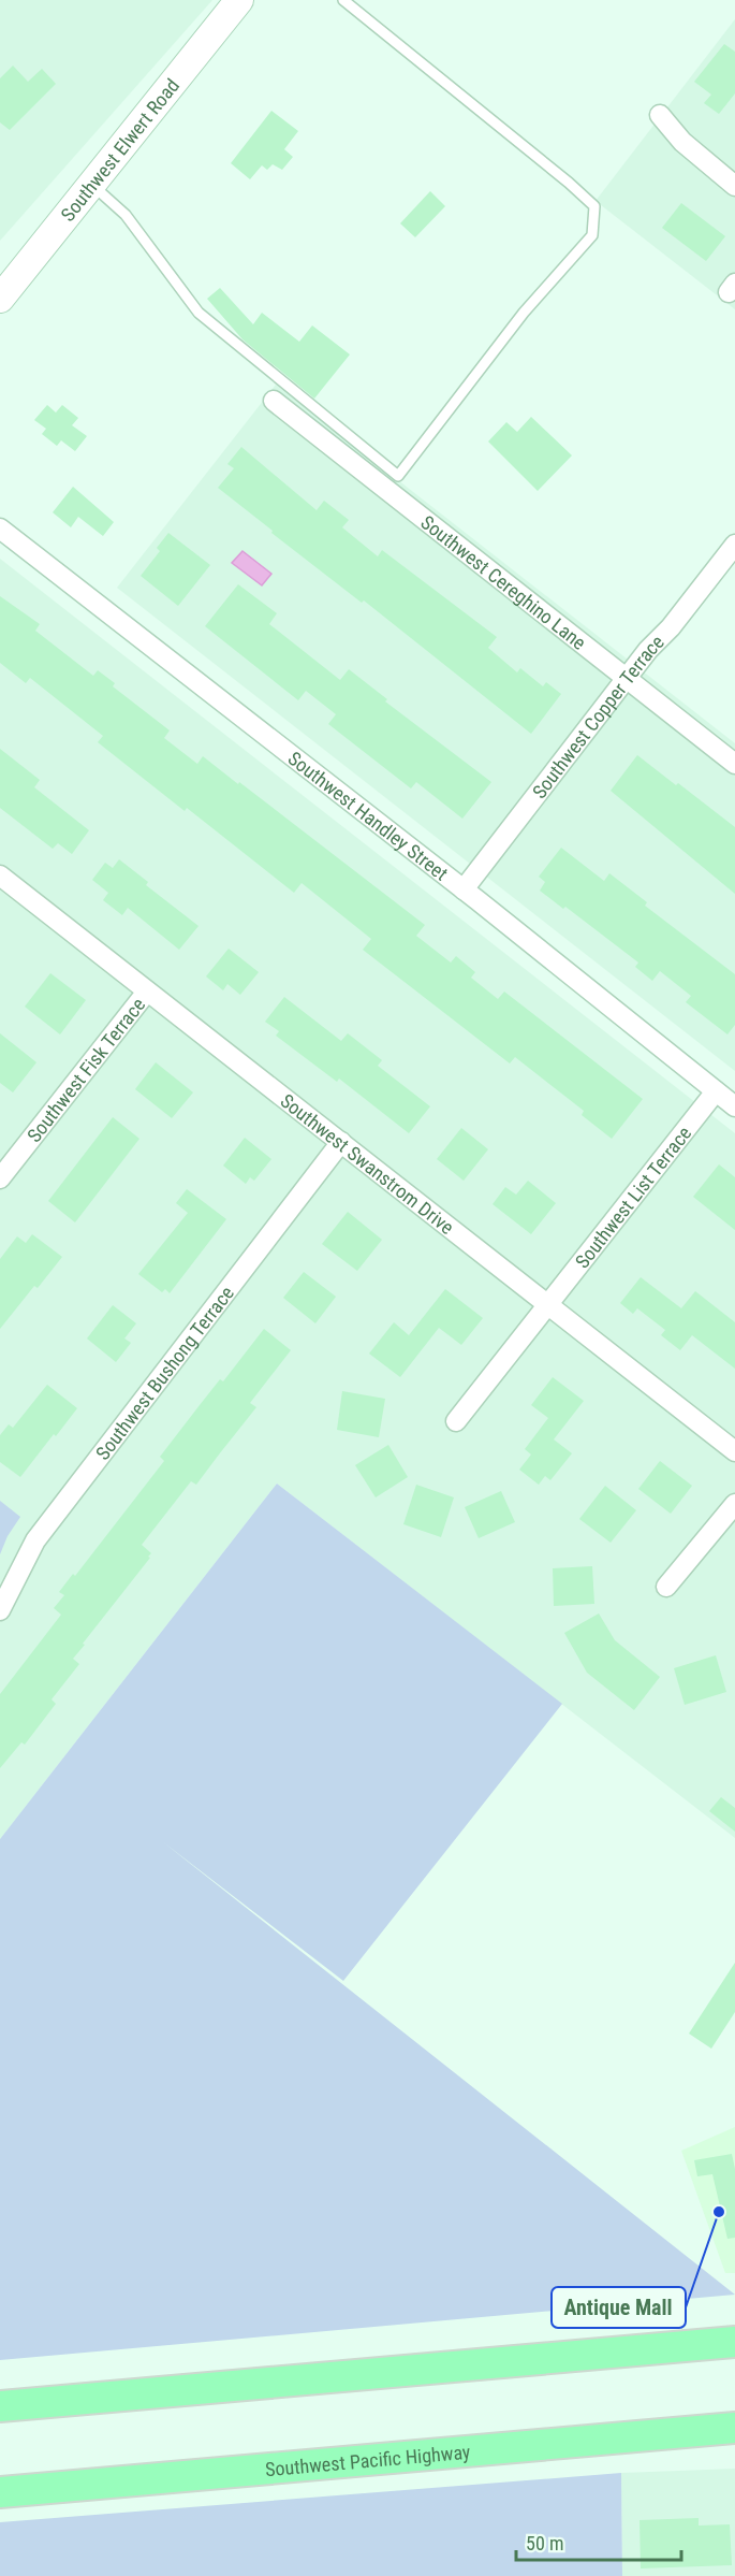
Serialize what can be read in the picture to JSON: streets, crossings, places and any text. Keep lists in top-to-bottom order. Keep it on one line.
{"streets":{"highway":["Southwest Pacific Highway"],"main road":["Southwest Elwert Road"],"street":["Southwest Cereghino Lane","Southwest Copper Terrace","Southwest Handley Street","Southwest Fisk Terrace","Southwest Swanstrom Drive","Southwest List Terrace","Southwest Bushong Terrace"]},"crossings":[["Southwest Cereghino Lane","Southwest Copper Terrace"],["Southwest Copper Terrace","Southwest Handley Street"],["Southwest Handley Street","Southwest List Terrace"],["Southwest Fisk Terrace","Southwest Swanstrom Drive"],["Southwest Swanstrom Drive","Southwest List Terrace"],["Southwest Swanstrom Drive","Southwest Bushong Terrace"]],"places":["Antique Mall"],"scale_bar":"50 m"}
